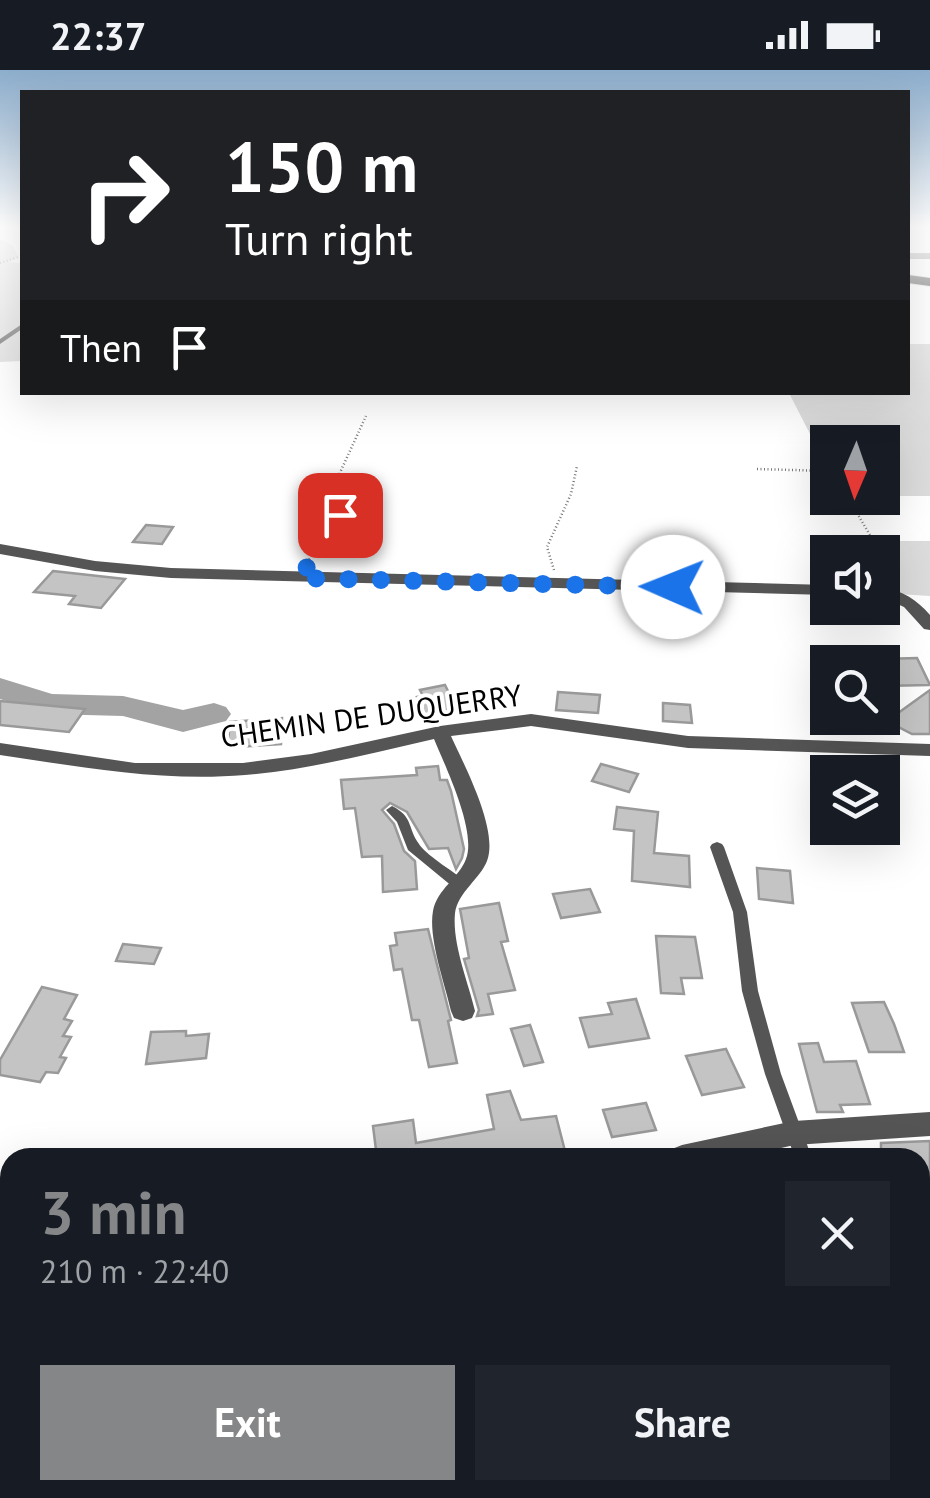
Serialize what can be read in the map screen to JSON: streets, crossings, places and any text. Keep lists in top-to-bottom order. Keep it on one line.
{"streets":{"street":["CHEMIN DE DUQUERRY"]},"north":"bottom","page":{"status":"22:37","turn":["150 m","Turn right"],"then":"Then","heading":["3 min","210 m · 22:40"],"buttons":["Exit","Share"]}}
